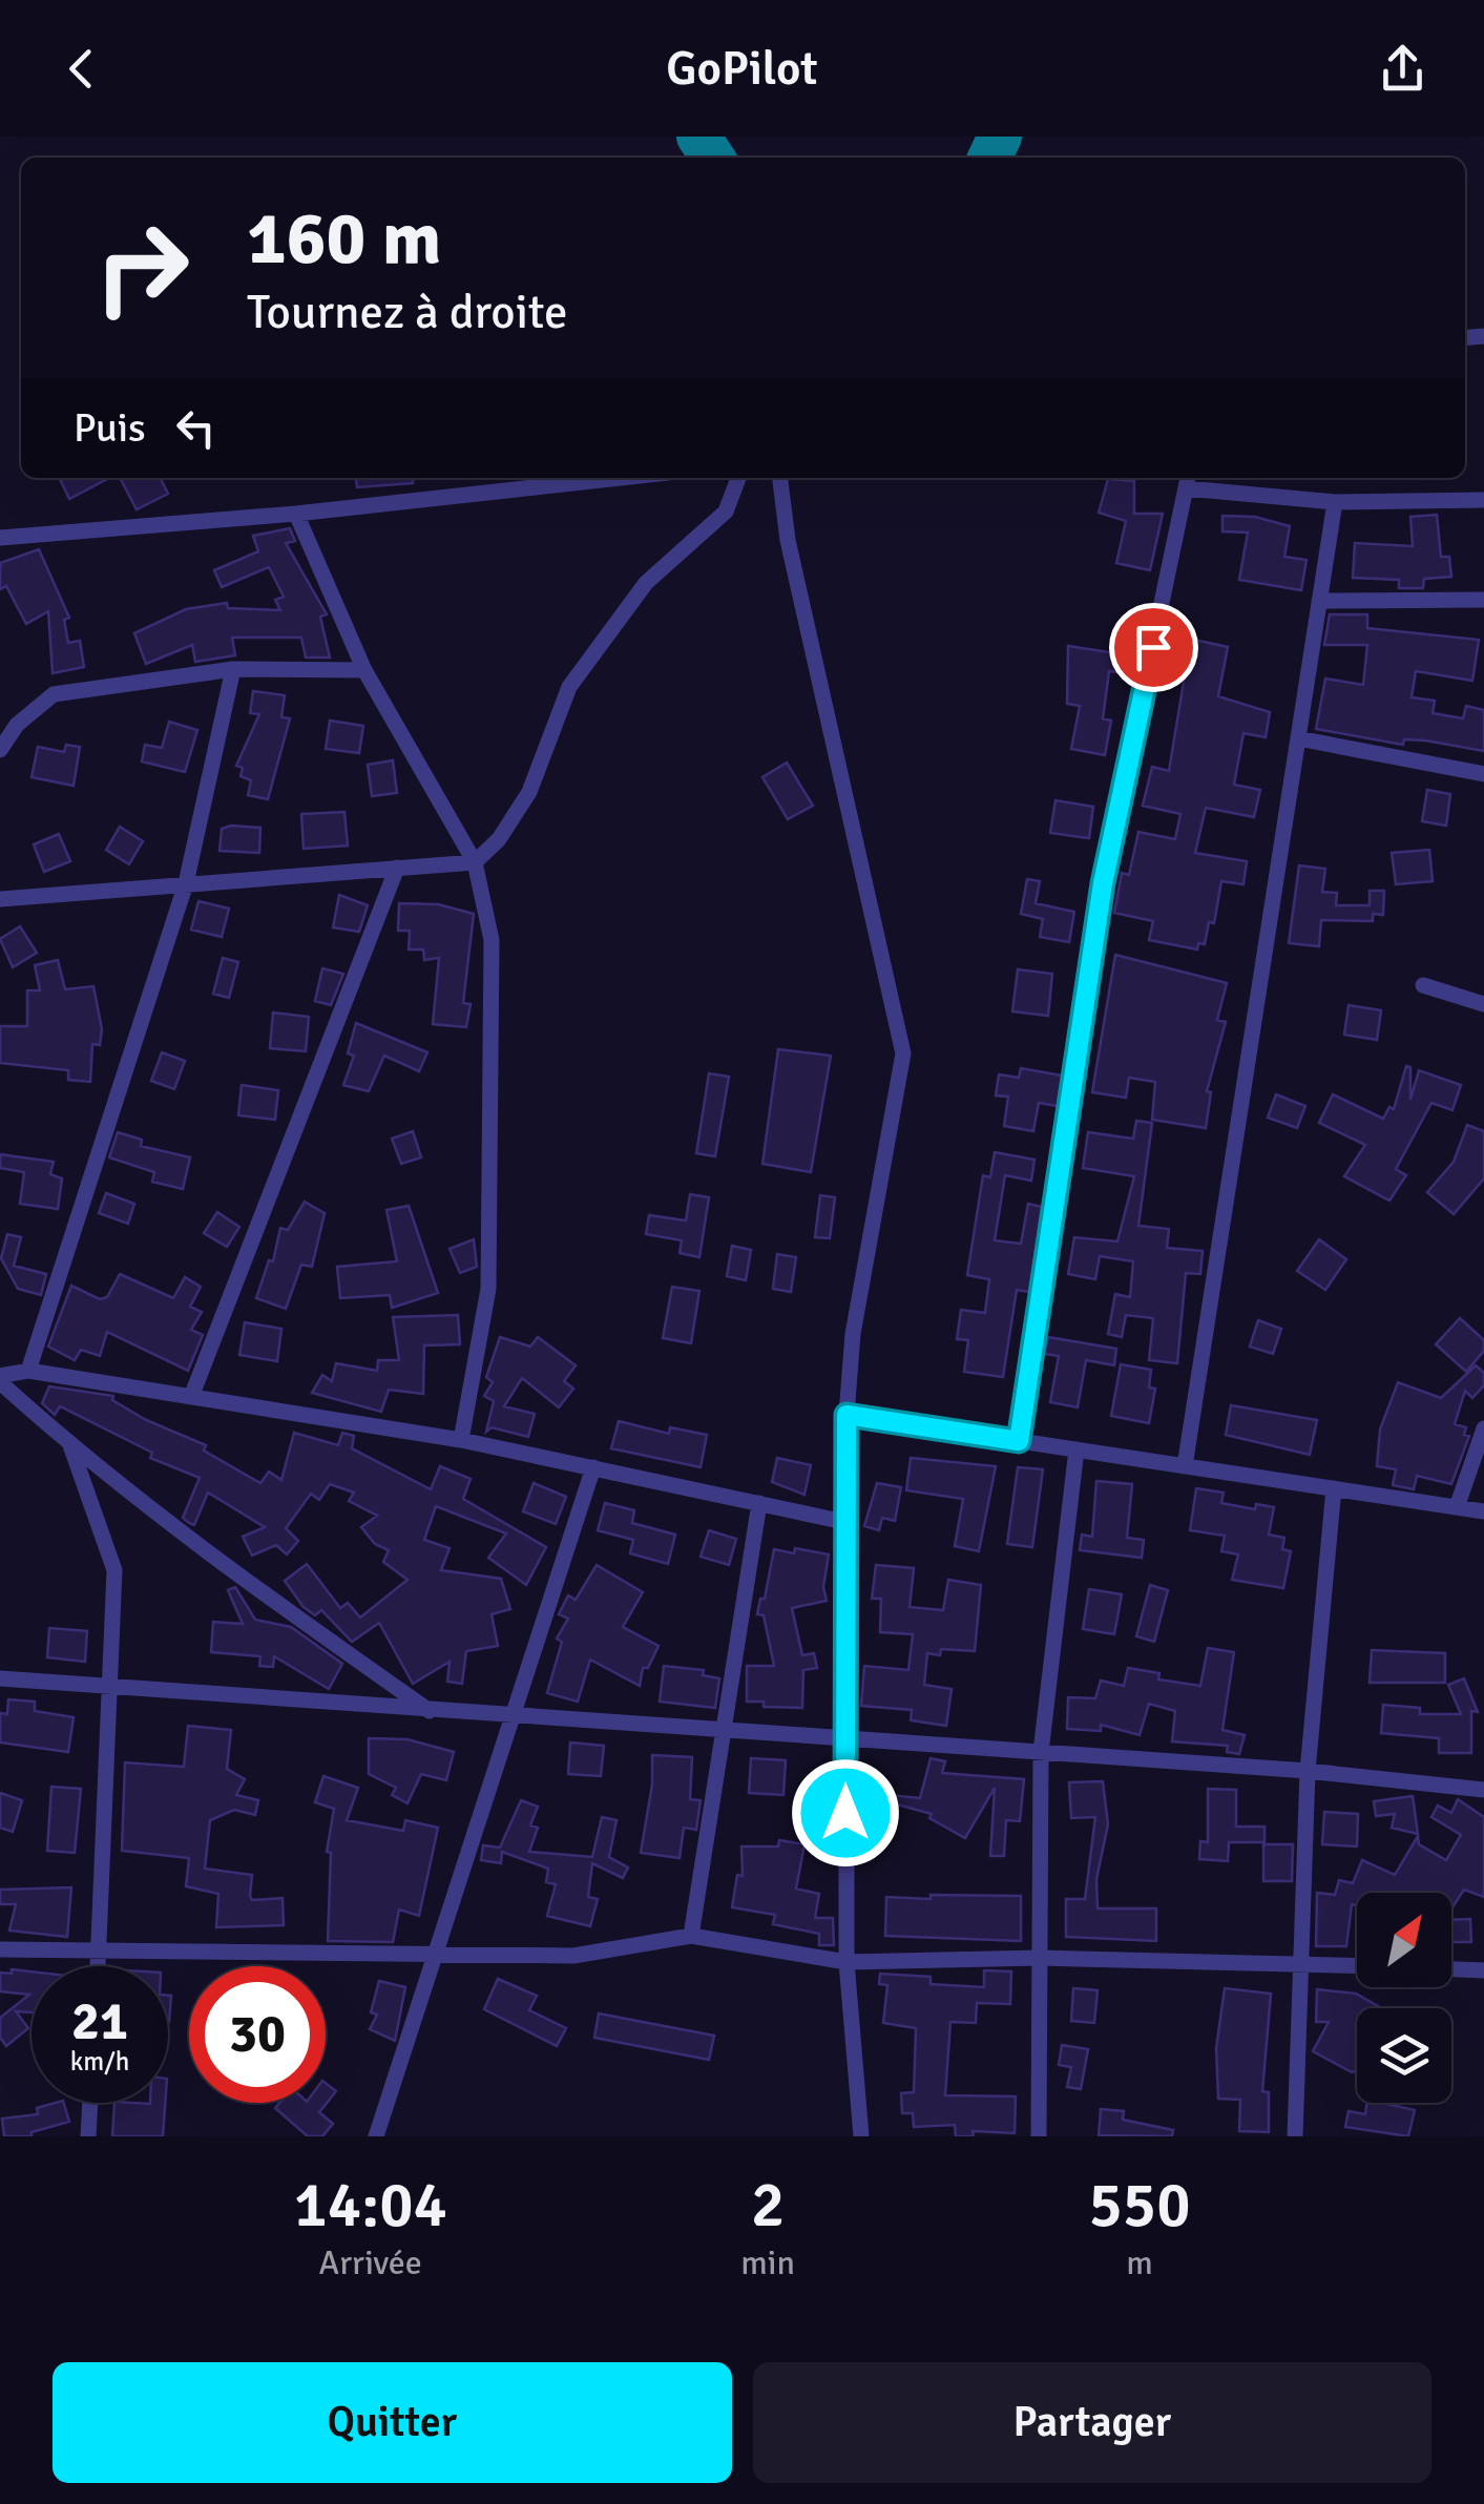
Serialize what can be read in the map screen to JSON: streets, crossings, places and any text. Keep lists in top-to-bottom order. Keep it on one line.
{"north":"top right","page":{"header":"GoPilot","turn":["160 m","Tournez à droite"],"then":"Puis","speed":"21 km/h","limit":"30","eta":["14:04","Arrivée","2","min","550","m"],"buttons":["Quitter","Partager"]}}
